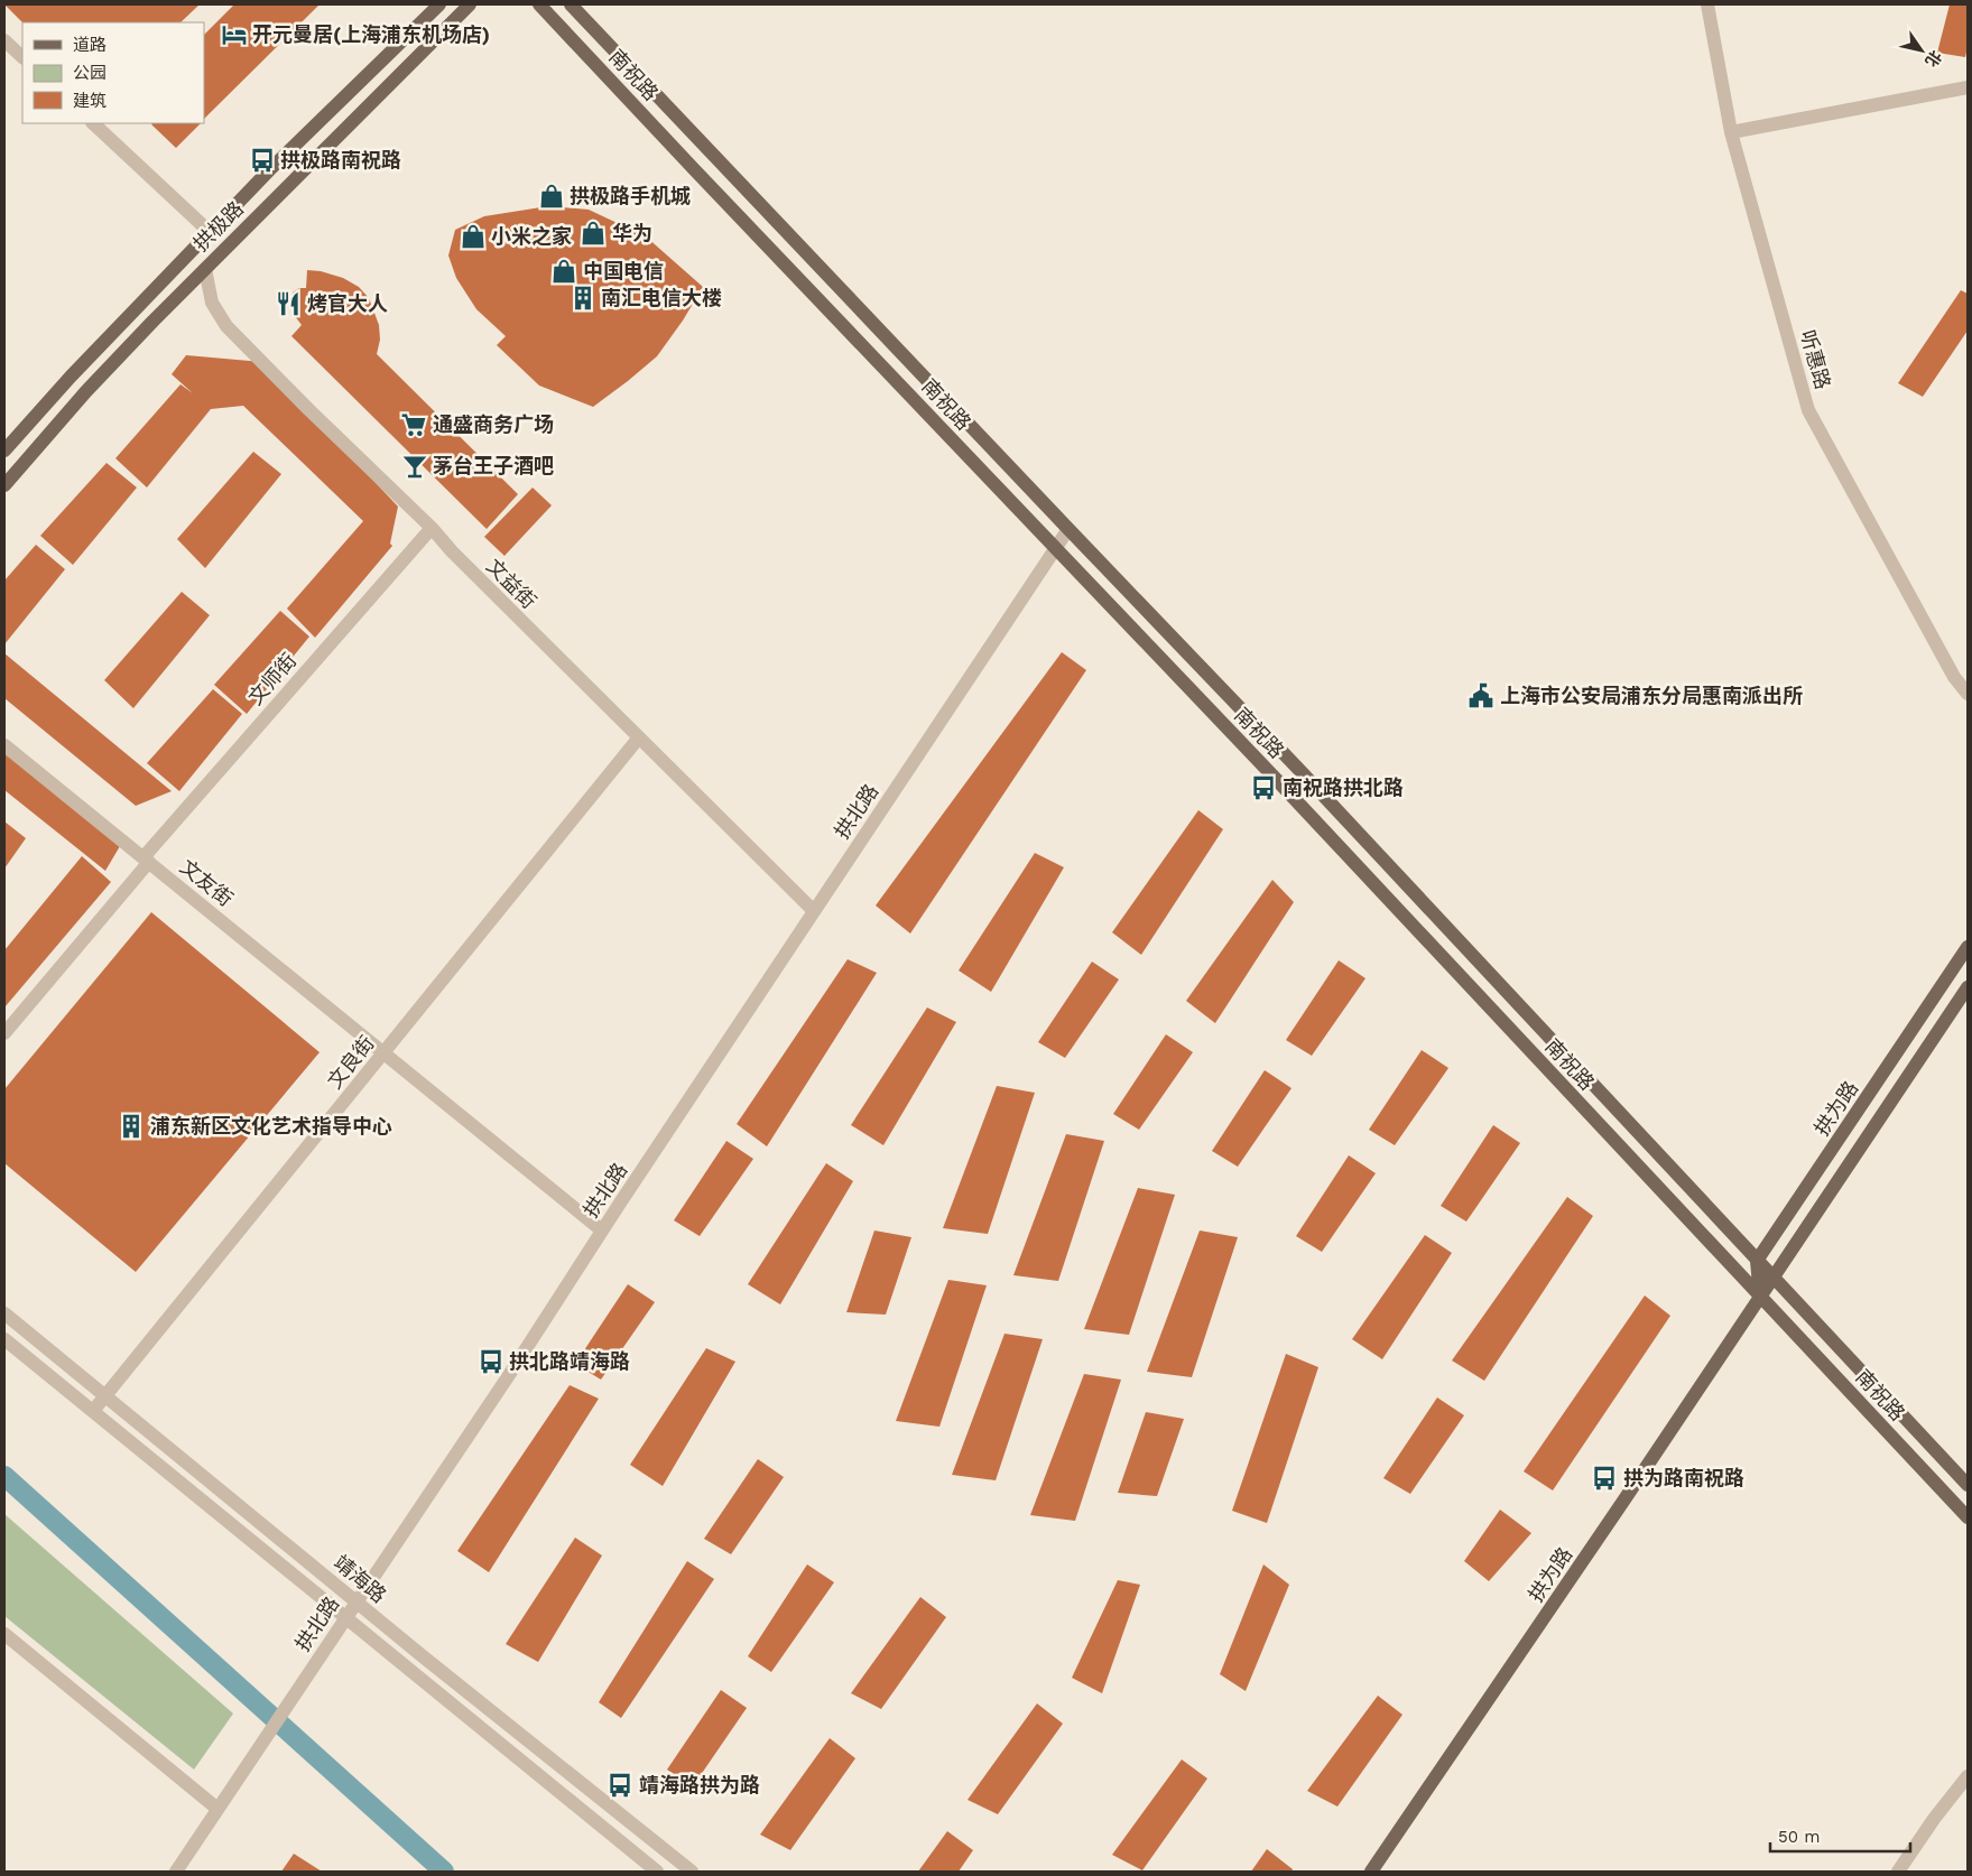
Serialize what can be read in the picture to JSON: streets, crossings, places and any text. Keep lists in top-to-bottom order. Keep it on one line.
{"streets":{"main road":["南祝路","拱极路","拱为路"],"street":["听惠路","文益街","文师街","拱北路","文友街","文良街","靖海路"]},"crossings":[["南祝路","拱北路"],["南祝路","拱为路"],["拱极路","文益街"],["文益街","文师街"],["文益街","拱北路"],["文益街","文良街"],["文师街","文友街"],["拱北路","文友街"],["拱北路","靖海路"],["文友街","文良街"],["文良街","靖海路"]],"places":{"hotel":["开元曼居(上海浦东机场店)"],"bus stop":["拱极路南祝路","南祝路拱北路","拱北路靖海路","拱为路南祝路","靖海路拱为路"],"shop":["拱极路手机城","华为","小米之家","中国电信"],"building":["南汇电信大楼","浦东新区文化艺术指导中心"],"restaurant":["烤官大人"],"supermarket":["通盛商务广场"],"bar":["茅台王子酒吧"],"public building":["上海市公安局浦东分局惠南派出所"]},"legend":["道路","公园","建筑"],"scale_bar":"50 m","north":"bottom right"}
